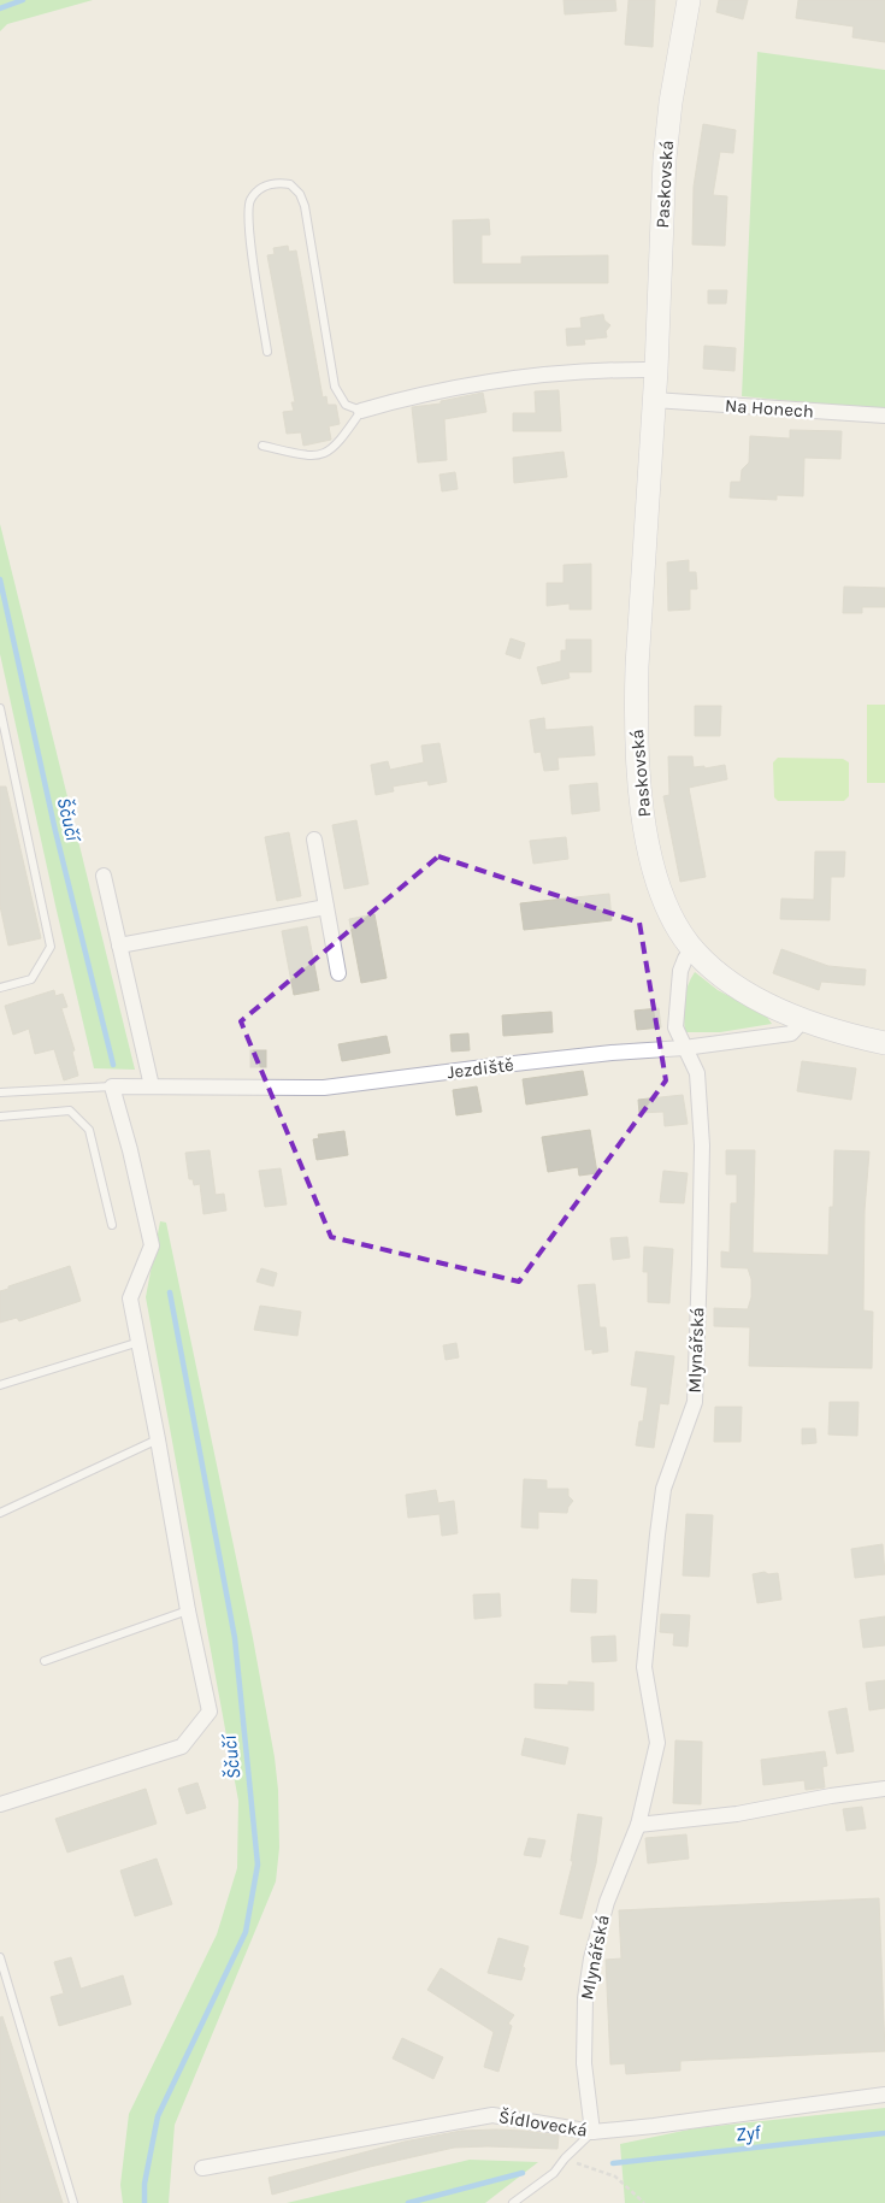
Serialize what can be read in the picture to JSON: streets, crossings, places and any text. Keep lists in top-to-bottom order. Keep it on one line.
{"streets":{"main road":["Paskovská"],"street":["Na Honech","Jezdiště","Mlynářská","Šídlovecká"]},"crossings":[["Paskovská","Na Honech"],["Paskovská","Jezdiště"],["Paskovská","Mlynářská"],["Jezdiště","Mlynářská"],["Mlynářská","Šídlovecká"]],"water":["Ščučí","Zyf"]}
